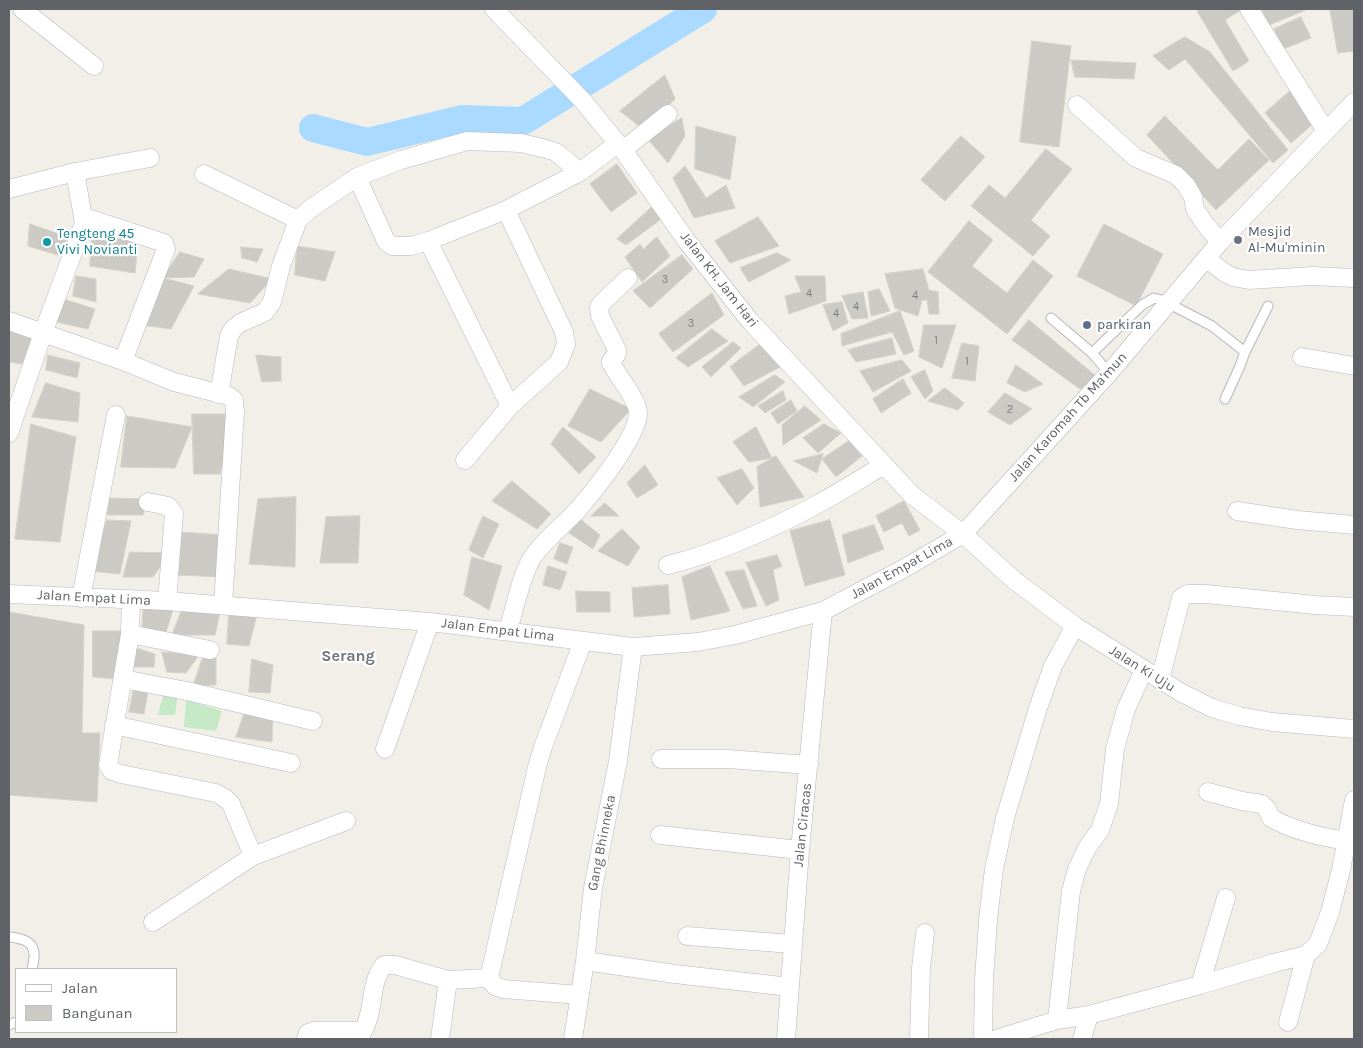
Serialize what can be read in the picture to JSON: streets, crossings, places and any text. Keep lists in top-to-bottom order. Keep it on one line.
{"streets":{"street":["Jalan KH. Jam Hari","Jalan Karomah Tb Ma'mun","Jalan Empat Lima","Jalan Ki Uju","Jalan Ciracas","Gang Bhinneka"]},"crossings":[["Jalan KH. Jam Hari","Jalan Karomah Tb Ma'mun"],["Jalan KH. Jam Hari","Jalan Empat Lima"],["Jalan KH. Jam Hari","Jalan Ki Uju"],["Jalan Karomah Tb Ma'mun","Jalan Empat Lima"],["Jalan Karomah Tb Ma'mun","Jalan Ki Uju"],["Jalan Empat Lima","Jalan Ki Uju"],["Jalan Empat Lima","Jalan Ciracas"],["Jalan Empat Lima","Gang Bhinneka"]],"districts":["Serang"],"places":["Mesjid Al-Mu'minin","Tengteng 45 Vivi Novianti","parkiran"],"house_numbers":["3","4","4","4","4","3","1","1","2"],"legend":["Jalan","Bangunan"]}
